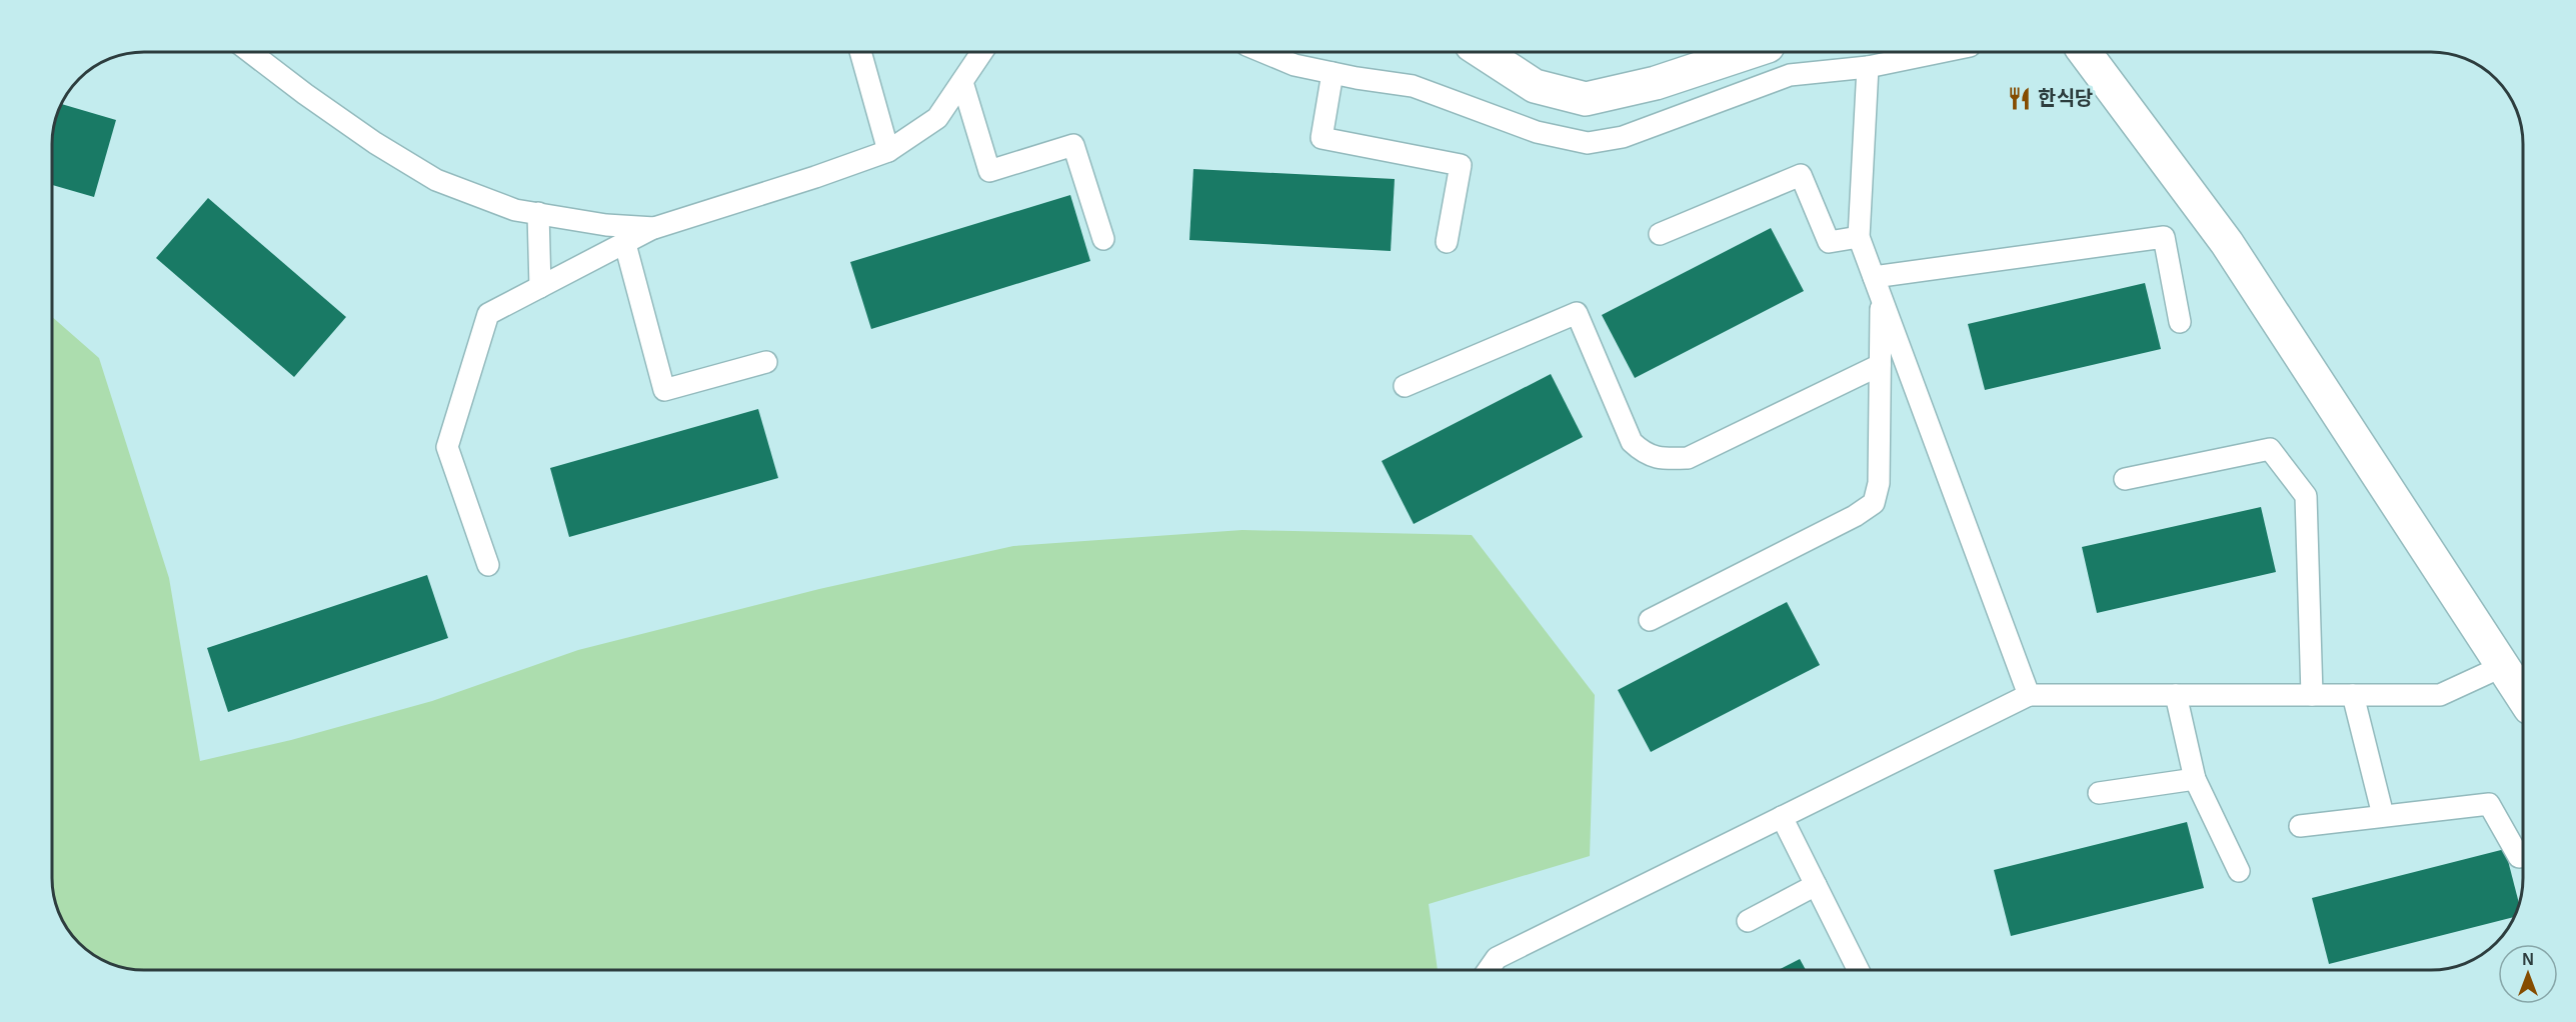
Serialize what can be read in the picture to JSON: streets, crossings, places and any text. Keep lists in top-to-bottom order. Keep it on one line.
{"places":{"restaurant":["한식당"]},"north":"top"}
